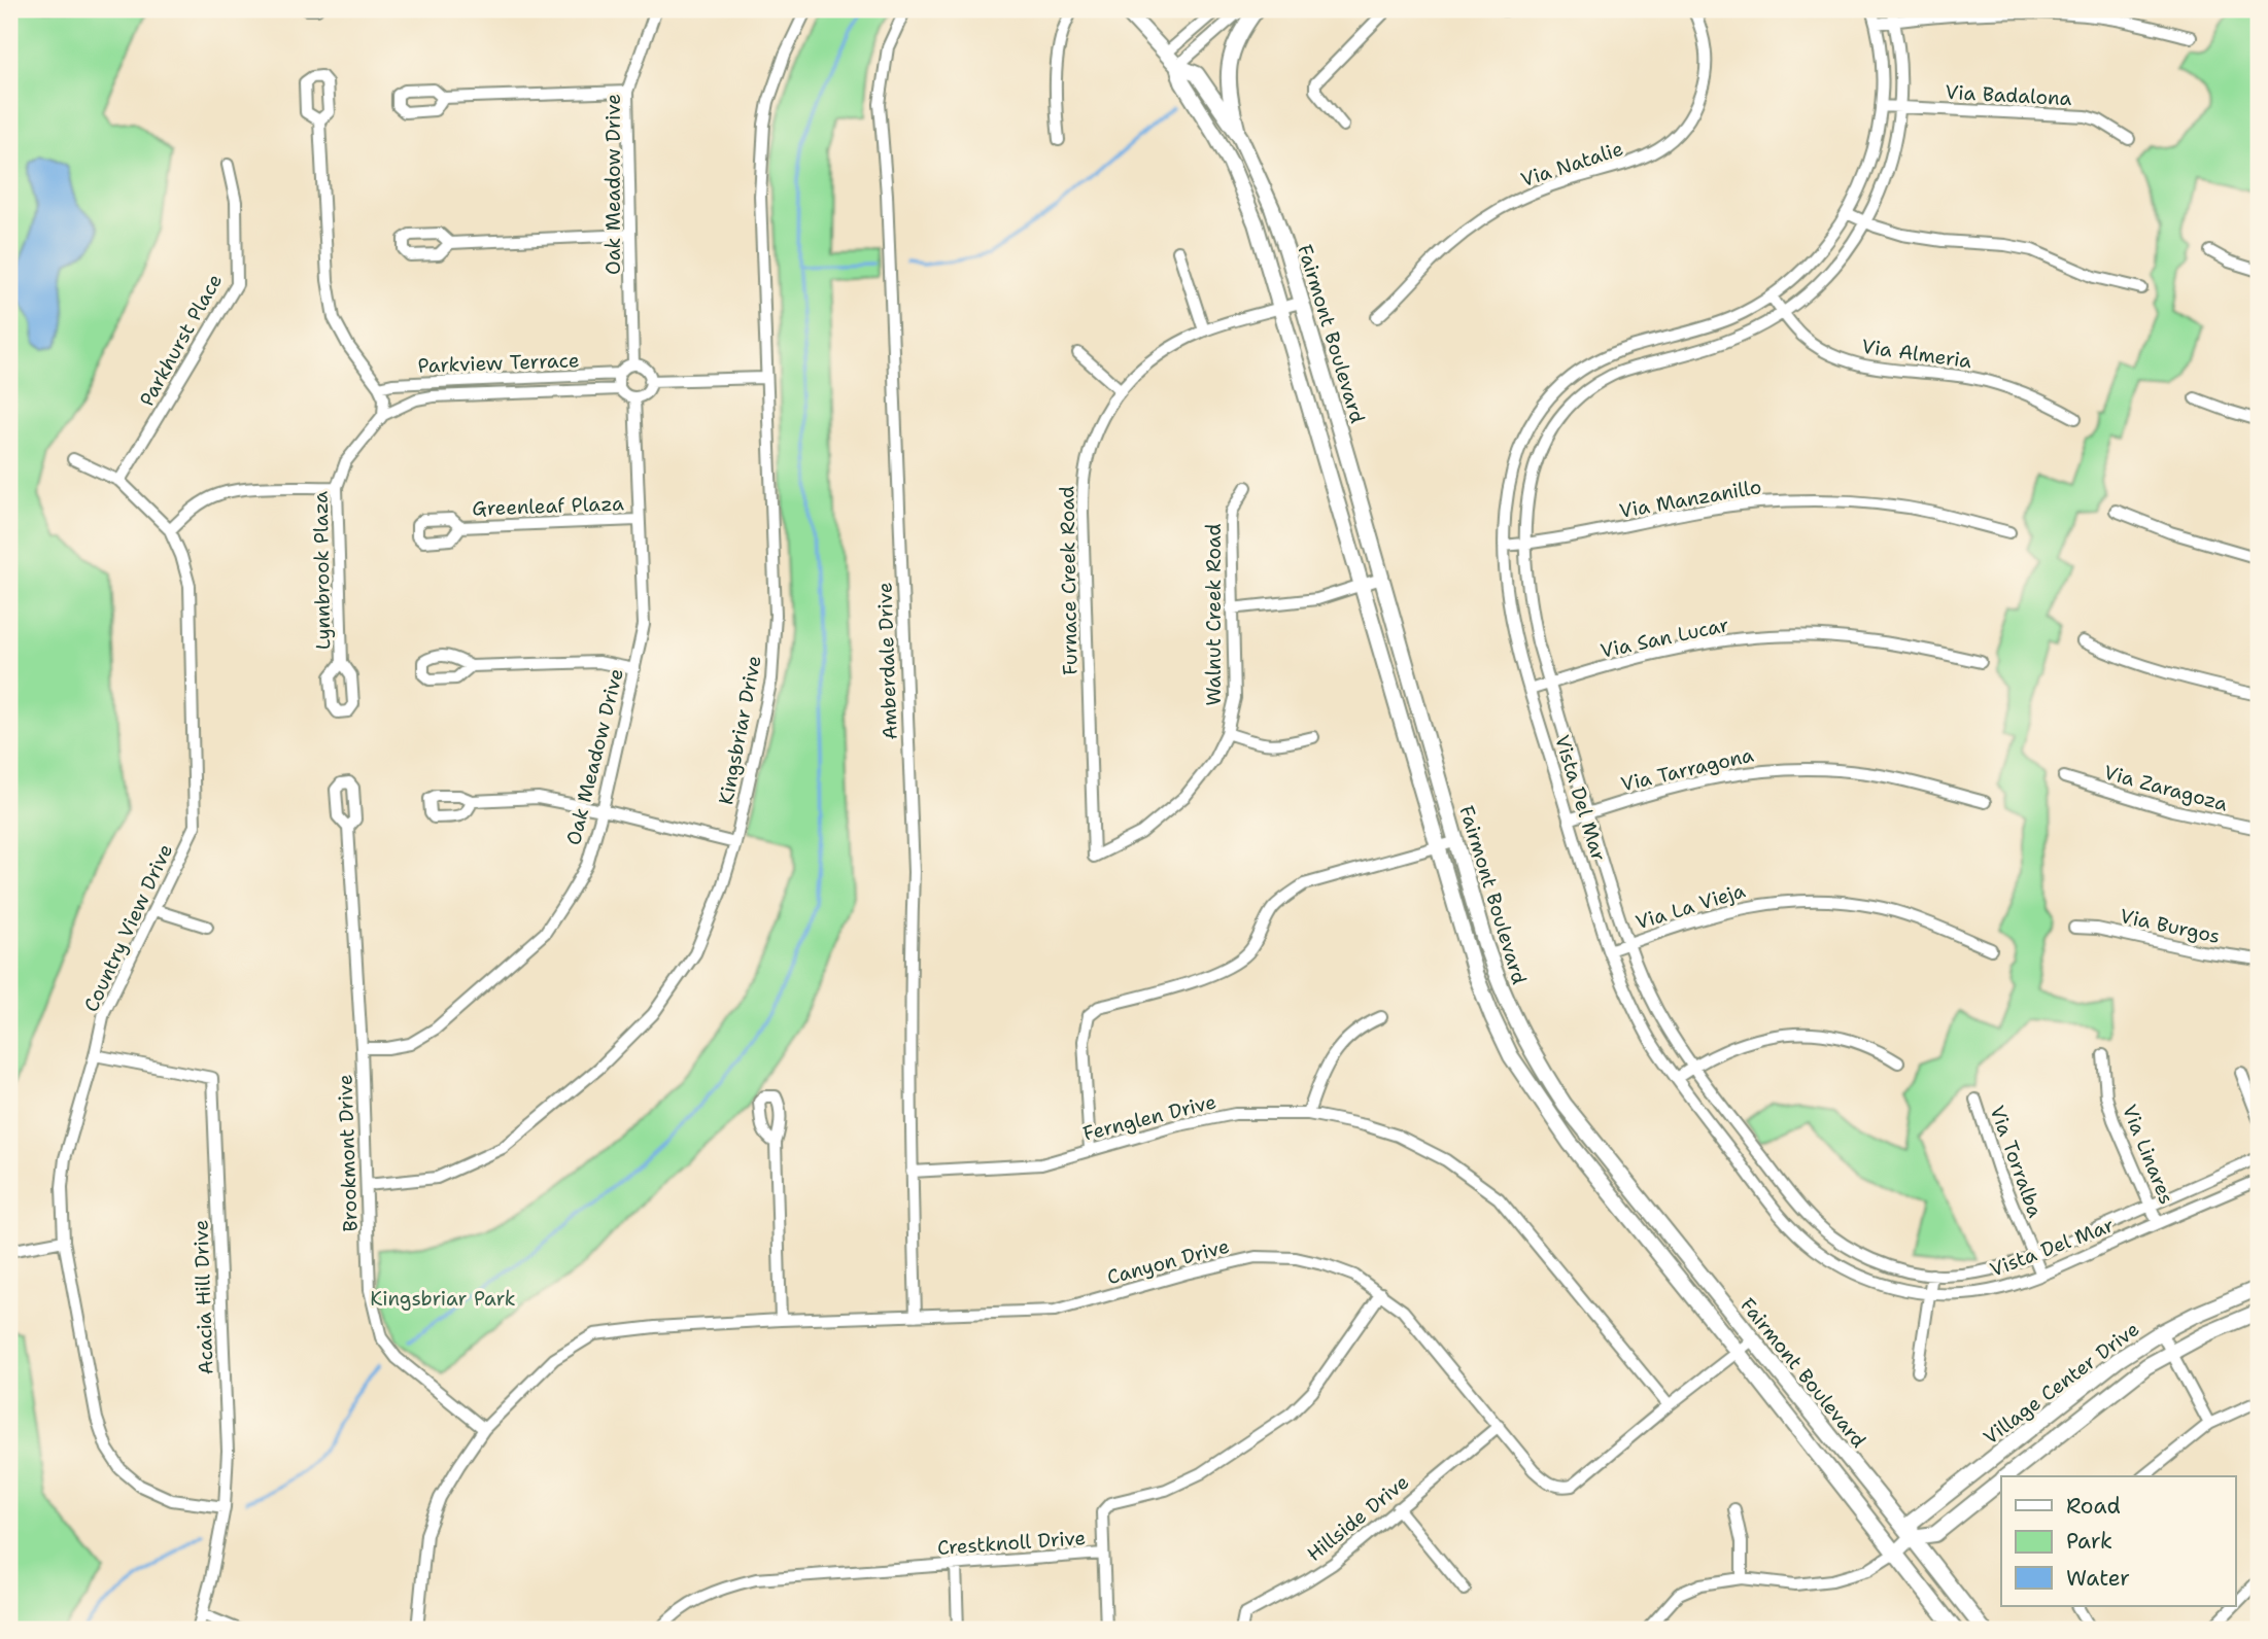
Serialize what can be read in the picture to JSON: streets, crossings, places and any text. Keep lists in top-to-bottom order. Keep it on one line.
{"streets":{"main road":["Fairmont Boulevard","Village Center Drive"],"street":["Via Badalona","Via Natalie","Oak Meadow Drive","Parkhurst Place","Via Almeria","Parkview Terrace","Via Manzanillo","Greenleaf Plaza","Lynnbrook Plaza","Furnace Creek Road","Walnut Creek Road","Via San Lucar","Amberdale Drive","Kingsbriar Drive","Via Tarragona","Via Zaragoza","Vista Del Mar","Via La Vieja","Via Burgos","Country View Drive","Fernglen Drive","Brookmont Drive","Via Linares","Via Torralba","Canyon Drive","Acacia Hill Drive","Hillside Drive","Crestknoll Drive"]},"crossings":[["Via Badalona","Vista Del Mar"],["Oak Meadow Drive","Parkview Terrace"],["Oak Meadow Drive","Greenleaf Plaza"],["Oak Meadow Drive","Brookmont Drive"],["Fairmont Boulevard","Furnace Creek Road"],["Fairmont Boulevard","Canyon Drive"],["Fairmont Boulevard","Village Center Drive"],["Parkhurst Place","Country View Drive"],["Via Almeria","Vista Del Mar"],["Parkview Terrace","Lynnbrook Plaza"],["Via Manzanillo","Vista Del Mar"],["Furnace Creek Road","Walnut Creek Road"],["Via San Lucar","Vista Del Mar"],["Amberdale Drive","Fernglen Drive"],["Amberdale Drive","Canyon Drive"],["Kingsbriar Drive","Brookmont Drive"],["Via Tarragona","Vista Del Mar"],["Vista Del Mar","Via La Vieja"],["Vista Del Mar","Via Linares"],["Vista Del Mar","Via Torralba"],["Country View Drive","Acacia Hill Drive"],["Fernglen Drive","Canyon Drive"],["Brookmont Drive","Canyon Drive"],["Canyon Drive","Hillside Drive"],["Canyon Drive","Crestknoll Drive"]],"parks":["Kingsbriar Park"],"legend":["Road","Park","Water"]}
